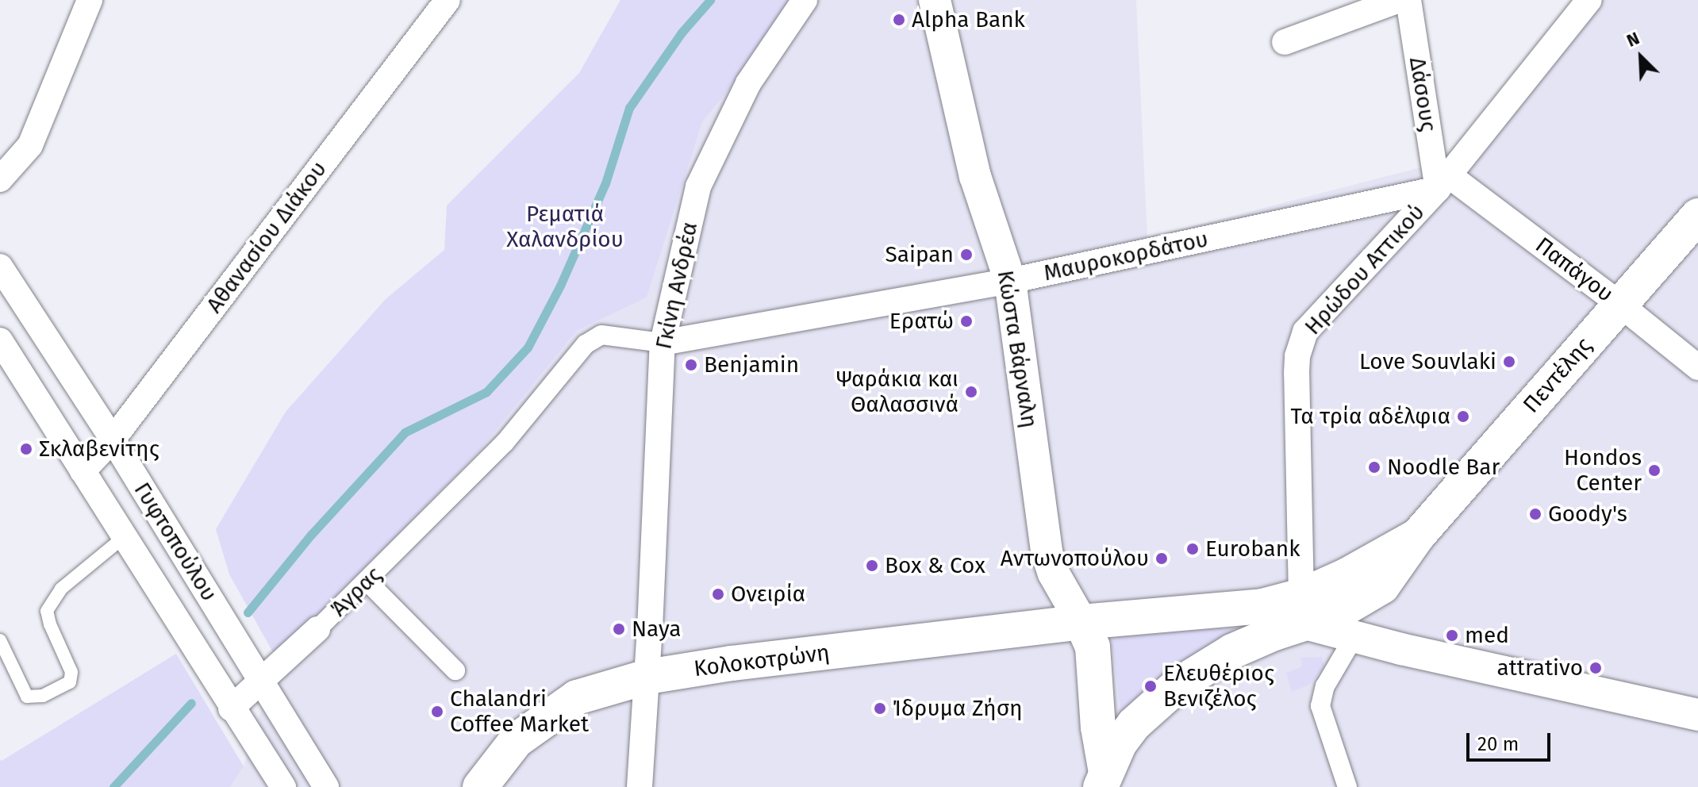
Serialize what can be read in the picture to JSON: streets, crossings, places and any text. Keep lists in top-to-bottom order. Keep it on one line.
{"streets":{"main road":["Πεντέλης","Κολοκοτρώνη"],"street":["Δάσους","Αθανασίου Διάκου","Μαυροκορδάτου","Ηρώδου Αττικού","Παπάγου","Γκίνη Ανδρέα","Κώστα Βάρναλη","Γυφτοπούλου","Άγρας"]},"crossings":[["Δάσους","Μαυροκορδάτου"],["Δάσους","Ηρώδου Αττικού"],["Δάσους","Παπάγου"],["Αθανασίου Διάκου","Γυφτοπούλου"],["Μαυροκορδάτου","Ηρώδου Αττικού"],["Μαυροκορδάτου","Παπάγου"],["Μαυροκορδάτου","Γκίνη Ανδρέα"],["Μαυροκορδάτου","Κώστα Βάρναλη"],["Μαυροκορδάτου","Άγρας"],["Ηρώδου Αττικού","Παπάγου"],["Ηρώδου Αττικού","Κολοκοτρώνη"],["Παπάγου","Πεντέλης"],["Γκίνη Ανδρέα","Άγρας"],["Γκίνη Ανδρέα","Κολοκοτρώνη"],["Κώστα Βάρναλη","Κολοκοτρώνη"],["Γυφτοπούλου","Άγρας"]],"parks":["Ρεματιά Χαλανδρίου"],"places":["Alpha Bank","Saipan","Ερατώ","Love Souvlaki","Benjamin","Ψαράκια και Θαλασσινά","Τα τρία αδέλφια","Σκλαβενίτης","Noodle Bar","Hondos Center","Goody's","Eurobank","Αντωνοπούλου","Box & Cox","Ονειρία","Naya","med","attrativo","Ελευθέριος Βενιζέλος","Ίδρυμα Ζήση","Chalandri Coffee Market"],"scale_bar":"20 m","north":"top left"}
